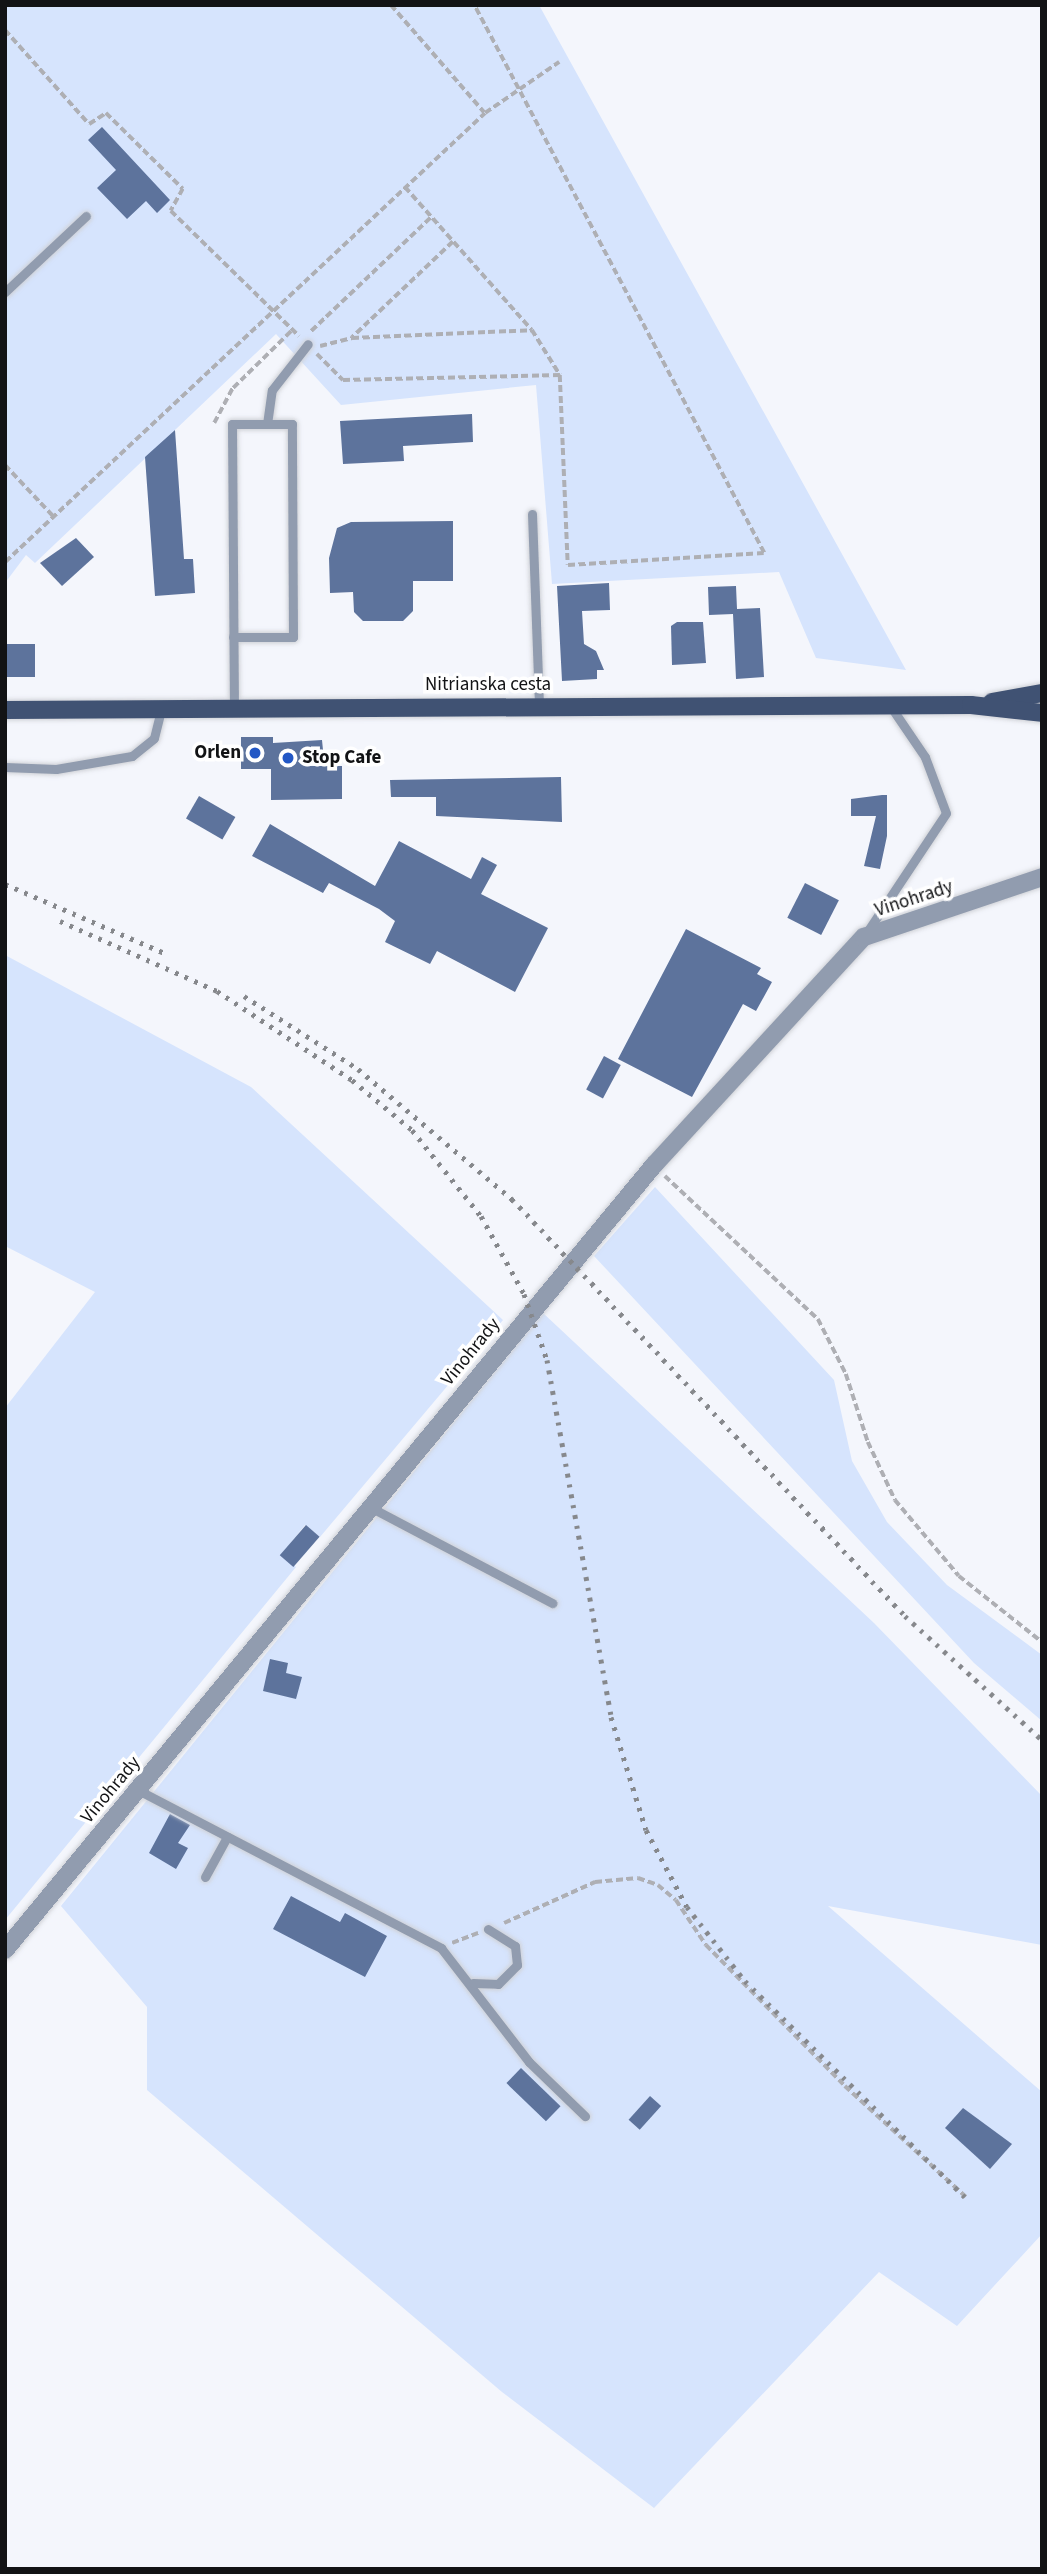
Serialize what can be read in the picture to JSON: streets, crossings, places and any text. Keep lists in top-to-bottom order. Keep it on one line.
{"streets":{"main road":["Nitrianska cesta"],"street":["Vinohrady"]},"places":["Orlen","Stop Cafe"]}
